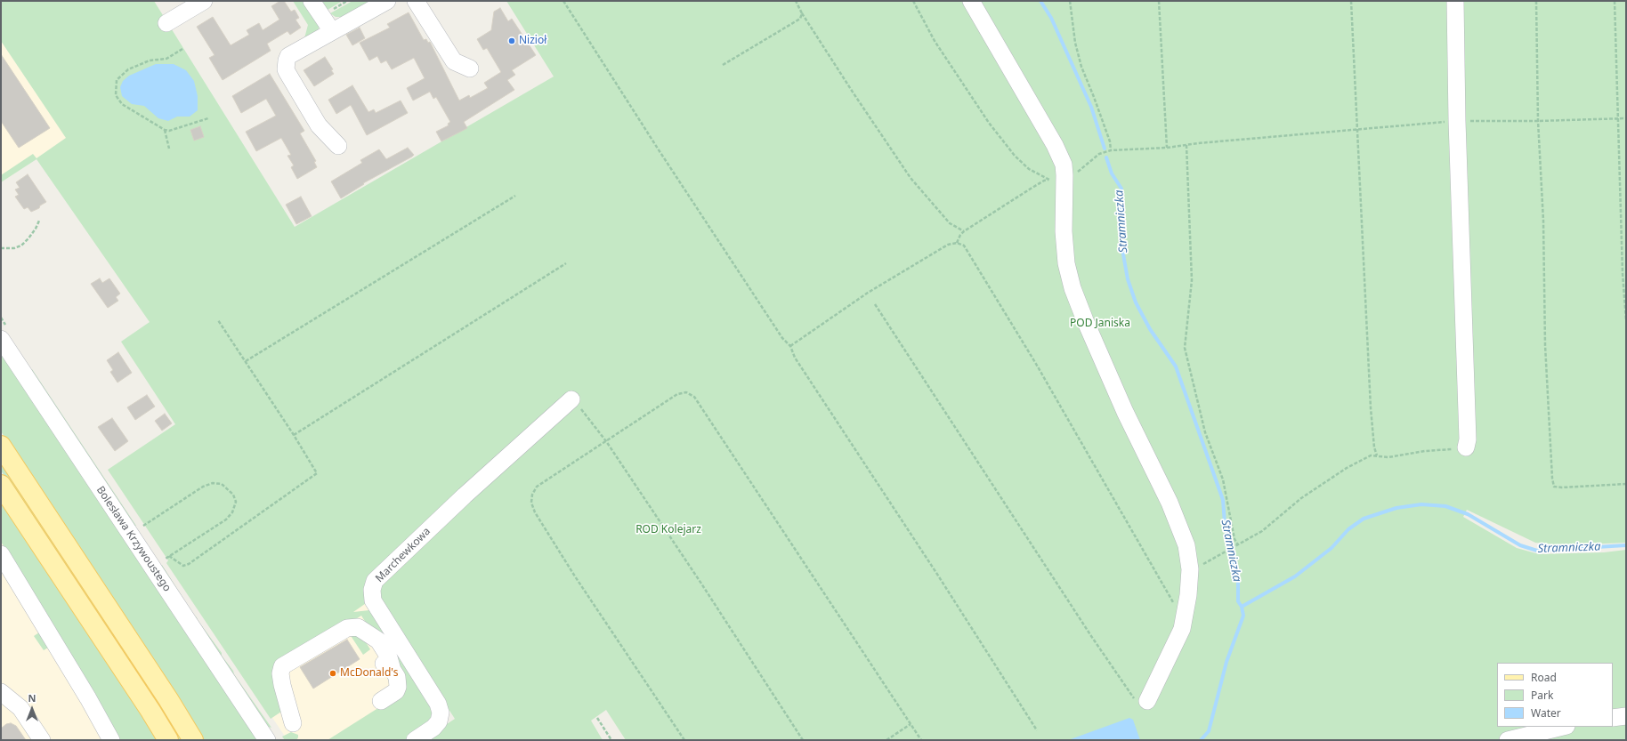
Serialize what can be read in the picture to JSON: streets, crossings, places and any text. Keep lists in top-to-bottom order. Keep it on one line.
{"streets":{"street":["Bolesława Krzywoustego","Marchewkowa"]},"water":["Stramniczka"],"parks":["POD Janiska","ROD Kolejarz"],"places":["Nizioł","McDonald's"],"legend":["Road","Park","Water"],"north":"top"}
